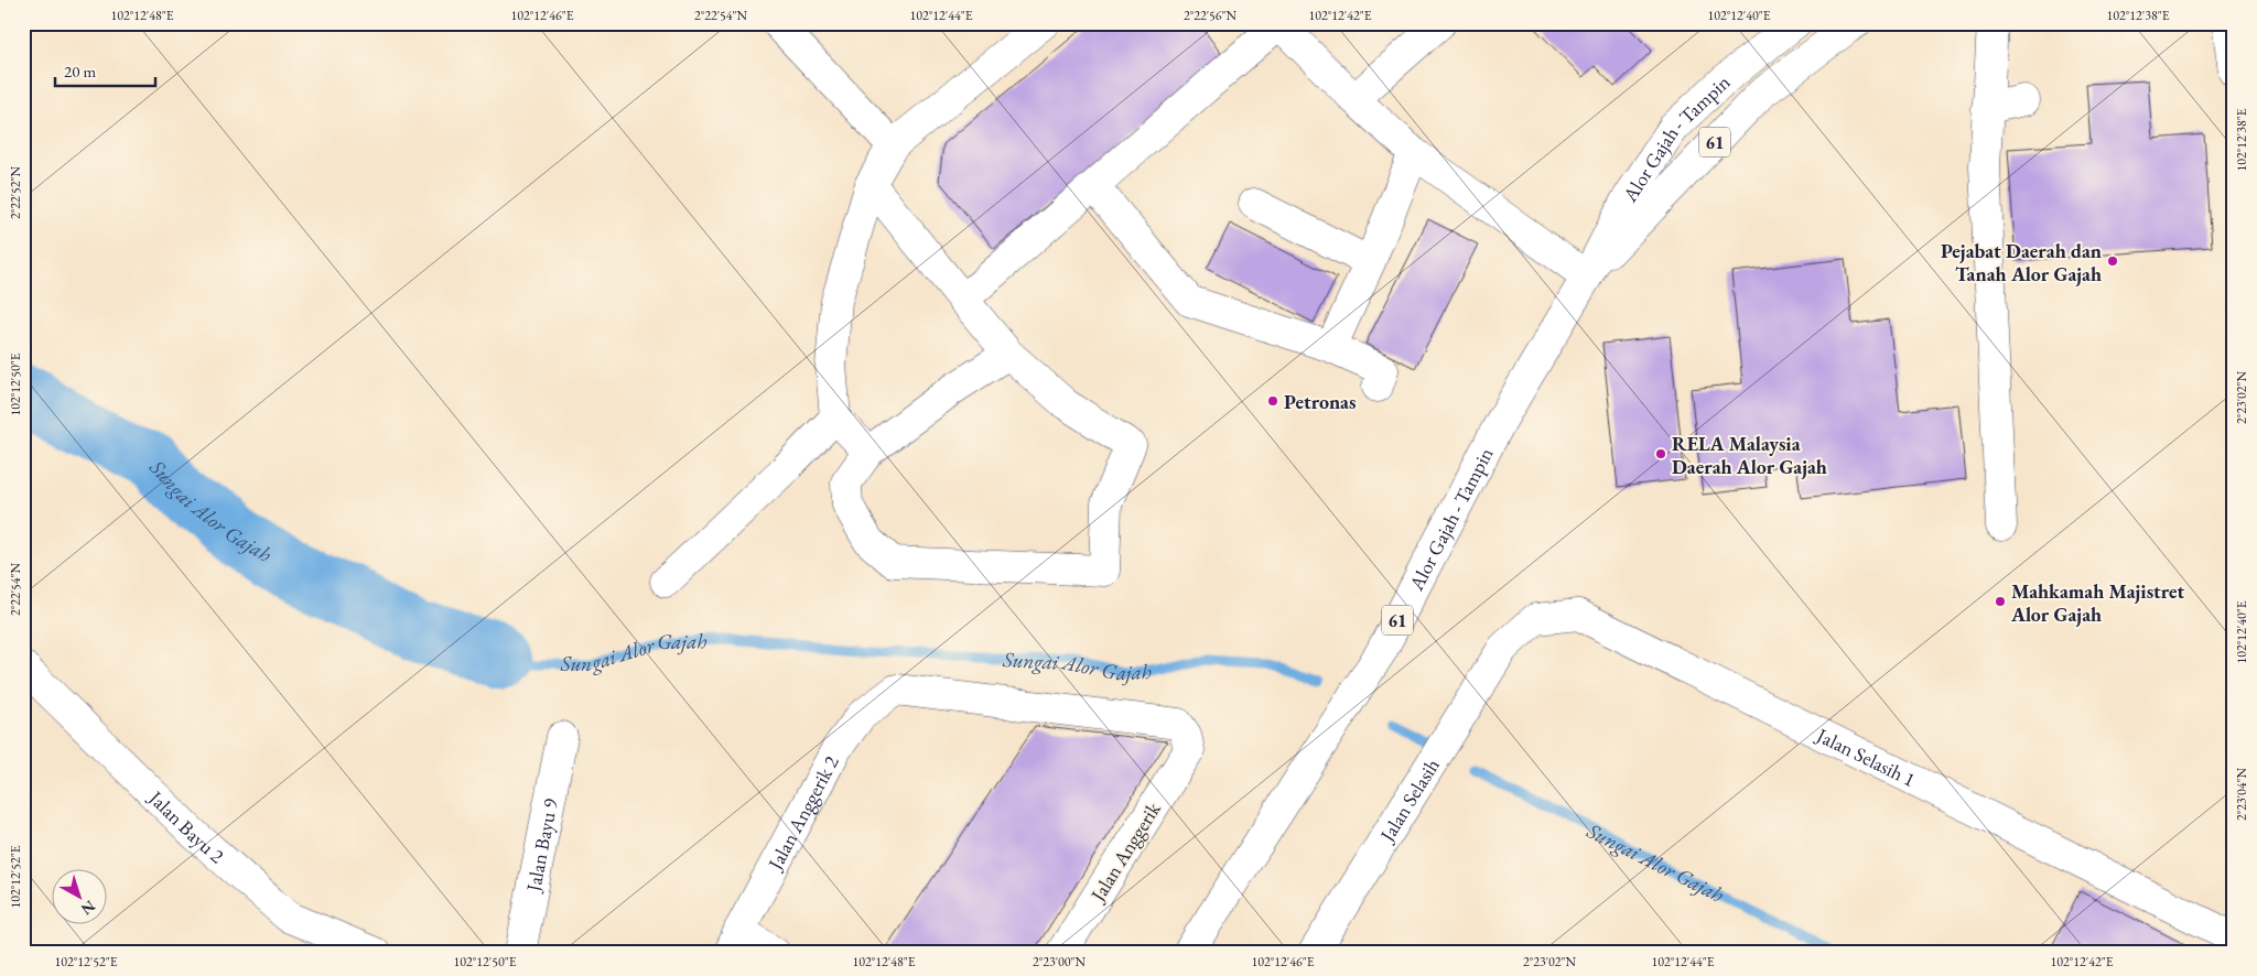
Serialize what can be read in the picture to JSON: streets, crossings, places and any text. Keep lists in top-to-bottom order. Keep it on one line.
{"streets":{"street":["Alor Gajah - Tampin","61","Jalan Selasih 1","Jalan Selasih","Jalan Anggerik 2","Jalan Bayu 2","Jalan Bayu 9","Jalan Anggerik"]},"crossings":[["Jalan Selasih 1","Jalan Selasih"],["Jalan Anggerik 2","Jalan Anggerik"]],"water":["Sungai Alor Gajah"],"places":["Pejabat Daerah dan Tanah Alor Gajah","Petronas","RELA Malaysia Daerah Alor Gajah","Mahkamah Majistret Alor Gajah"],"scale_bar":"20 m","north":"bottom right","coordinates":["102°12'48\"E","102°12'46\"E","2°22'54\"N","102°12'44\"E","2°22'56\"N","102°12'42\"E","102°12'40\"E","102°12'38\"E","2°22'52\"N","102°12'50\"E","2°23'02\"N","2°23'04\"N","102°12'52\"E","2°23'00\"N"]}
